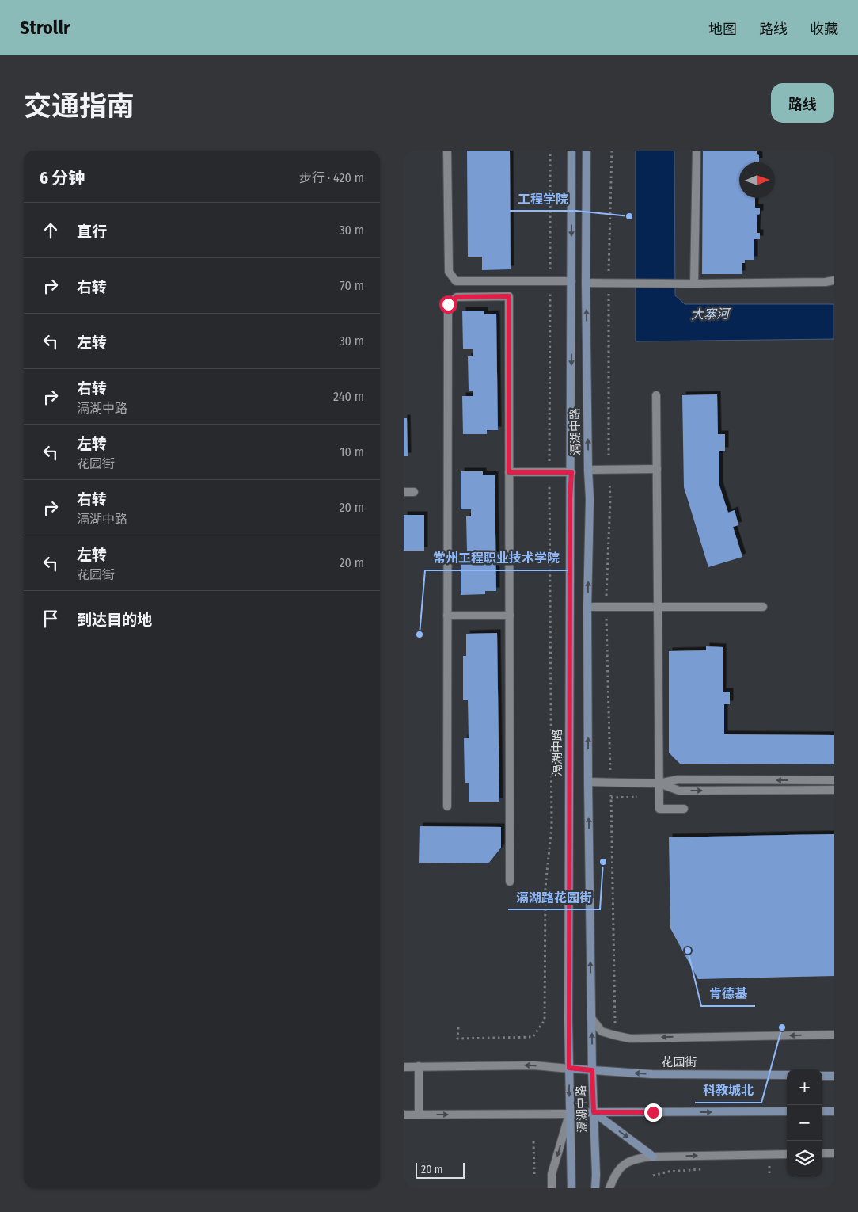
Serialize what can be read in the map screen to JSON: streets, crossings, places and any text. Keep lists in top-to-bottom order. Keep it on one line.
{"streets":{"main road":["滆湖中路","花园街"]},"crossings":[["滆湖中路","花园街"]],"water":["大寨河"],"places":["工程学院","常州工程职业技术学院","滆湖路花园街","肯德基","科教城北"],"scale_bar":"20 m","north":"right","page":{"header":"Strollr","nav":["地图","路线","收藏"],"title":"交通指南","buttons":"路线","heading":["6 分钟","步行 · 420 m"],"list":[["直行","30 m"],["右转","70 m"],["左转","30 m"],["右转","滆湖中路","240 m"],["左转","花园街","10 m"],["右转","滆湖中路","20 m"],["左转","花园街","20 m"],"到达目的地"],"map_buttons":["+","−"],"scale":"20 m"}}
